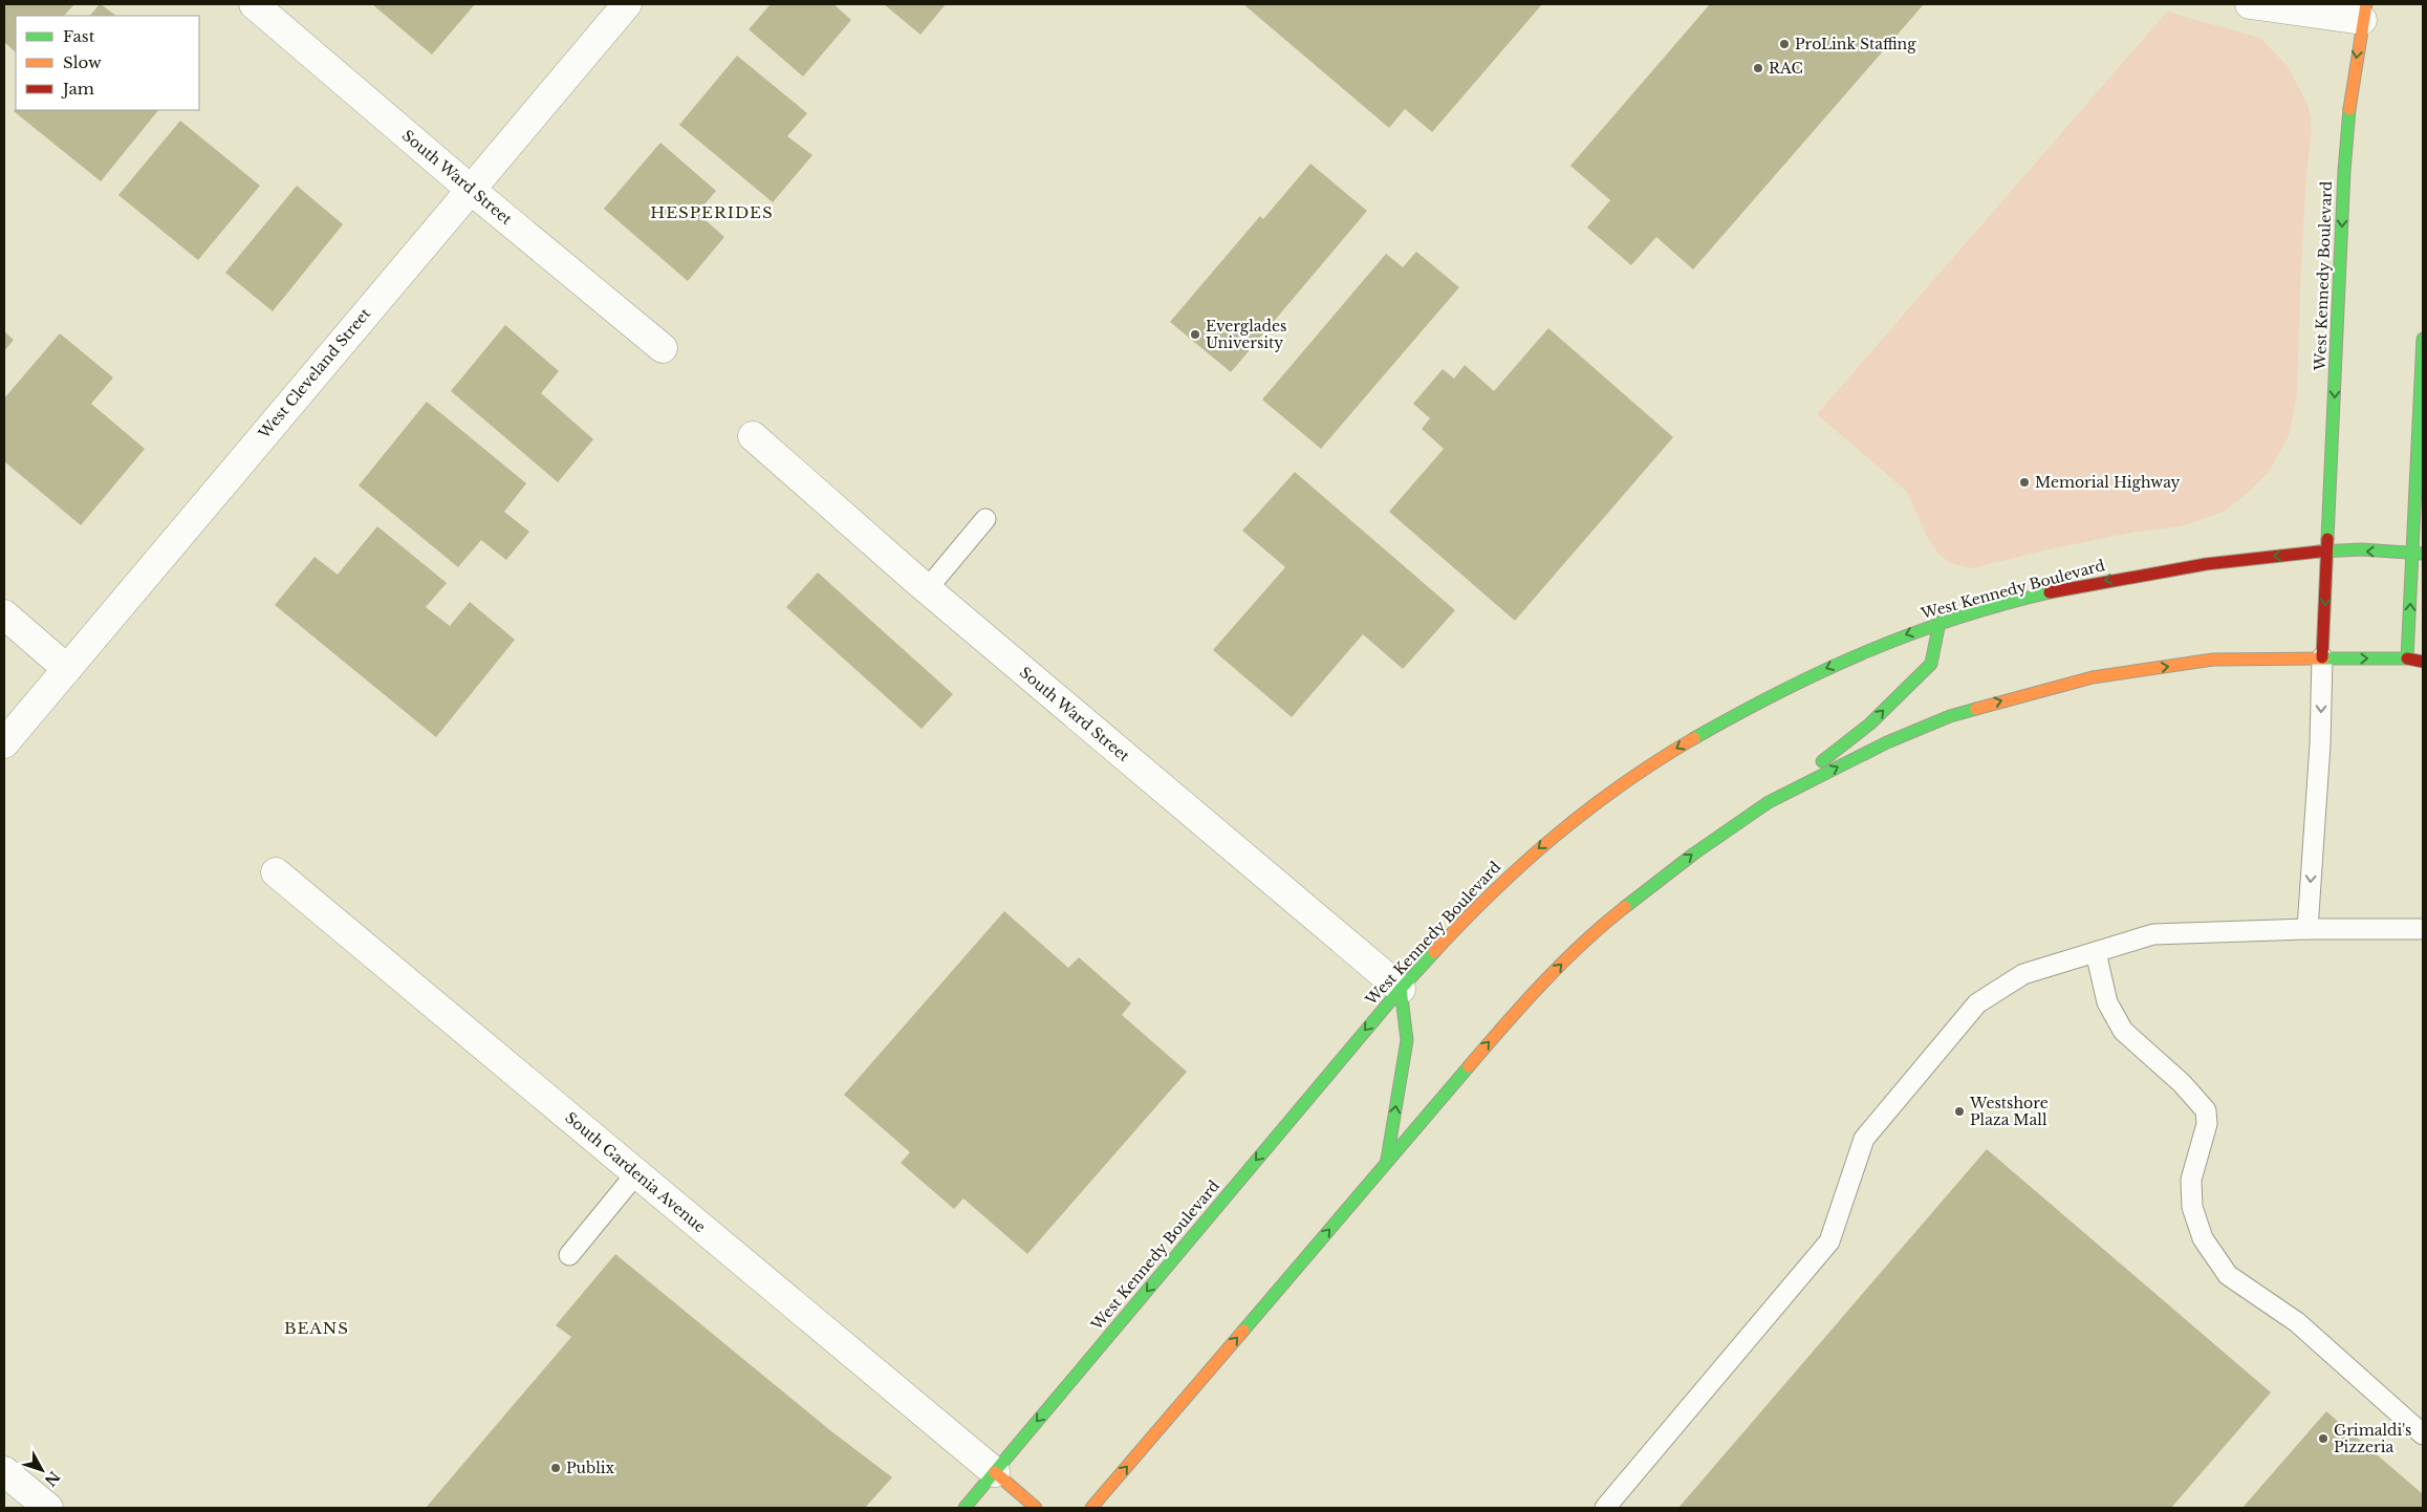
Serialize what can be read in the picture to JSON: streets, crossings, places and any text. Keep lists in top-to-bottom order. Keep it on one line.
{"streets":{"main road":["West Kennedy Boulevard"],"street":["South Ward Street","West Cleveland Street","South Gardenia Avenue"]},"crossings":[["South Ward Street","West Kennedy Boulevard"],["South Ward Street","West Cleveland Street"],["West Kennedy Boulevard","South Gardenia Avenue"]],"districts":["HESPERIDES","BEANS"],"places":["ProLink Staffing","RAC","Everglades University","Memorial Highway","Westshore Plaza Mall","Grimaldi's Pizzeria","Publix"],"legend":["Fast","Slow","Jam"],"north":"bottom right"}
